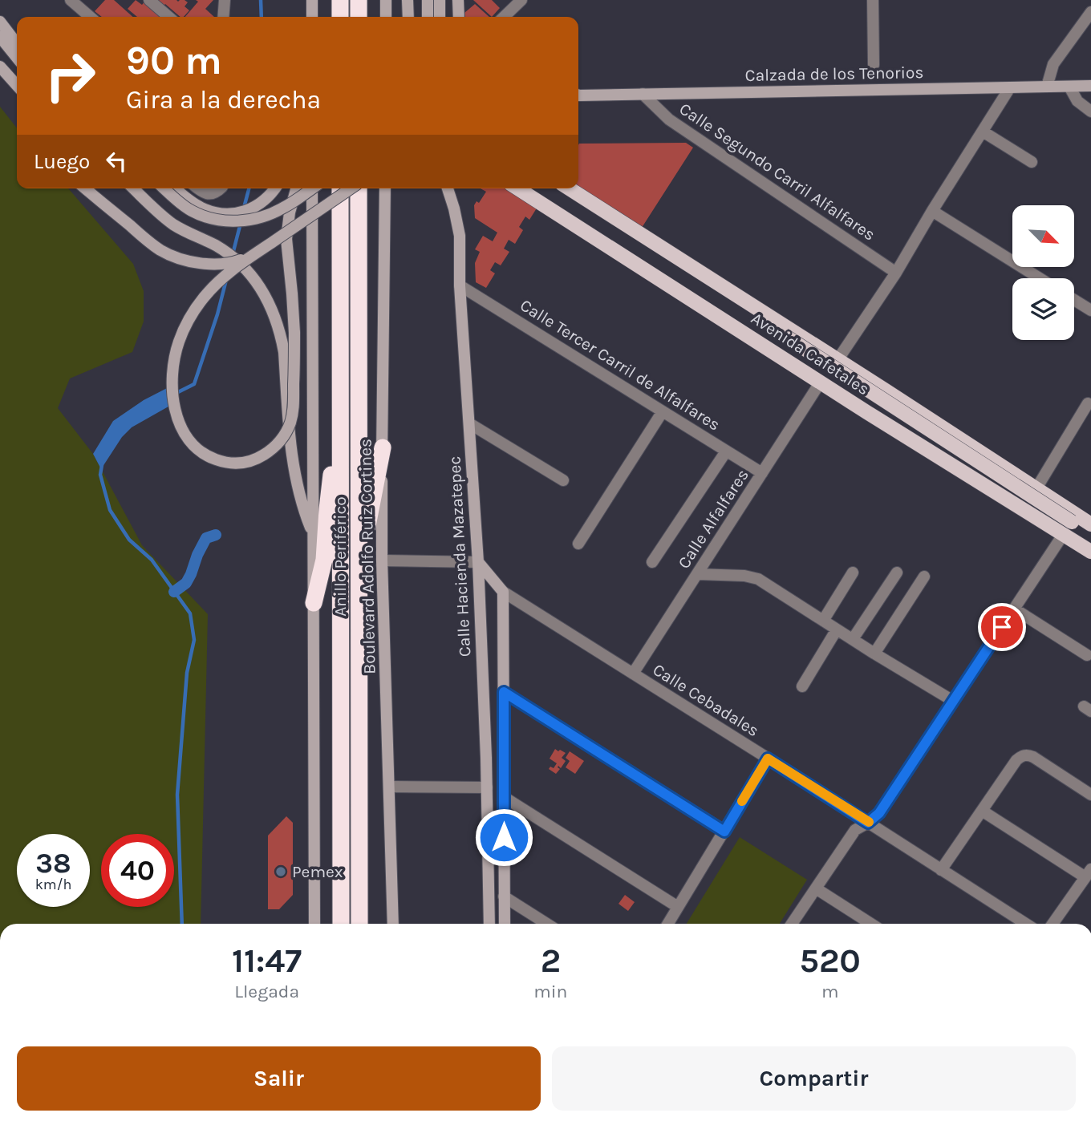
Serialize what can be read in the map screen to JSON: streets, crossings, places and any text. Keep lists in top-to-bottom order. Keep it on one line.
{"streets":{"highway":["Anillo Periférico"],"main road":["Calzada de los Tenorios","Avenida Cafetales","Boulevard Adolfo Ruiz Cortines","Calle Hacienda Mazatepec","Calle Cebadales"],"street":["Calle Segundo Carril Alfalfares","Calle Tercer Carril de Alfalfares","Calle Alfalfares"]},"crossings":[["Calzada de los Tenorios","Calle Segundo Carril Alfalfares"],["Avenida Cafetales","Calle Alfalfares"],["Calle Tercer Carril de Alfalfares","Calle Alfalfares"],["Calle Tercer Carril de Alfalfares","Calle Hacienda Mazatepec"],["Calle Alfalfares","Calle Cebadales"],["Calle Hacienda Mazatepec","Calle Cebadales"]],"places":["Pemex"],"north":"bottom right","page":{"turn":["90 m","Gira a la derecha"],"then":"Luego","speed":"38 km/h","limit":"40","eta":["11:47","Llegada","2","min","520","m"],"buttons":["Salir","Compartir"]}}
